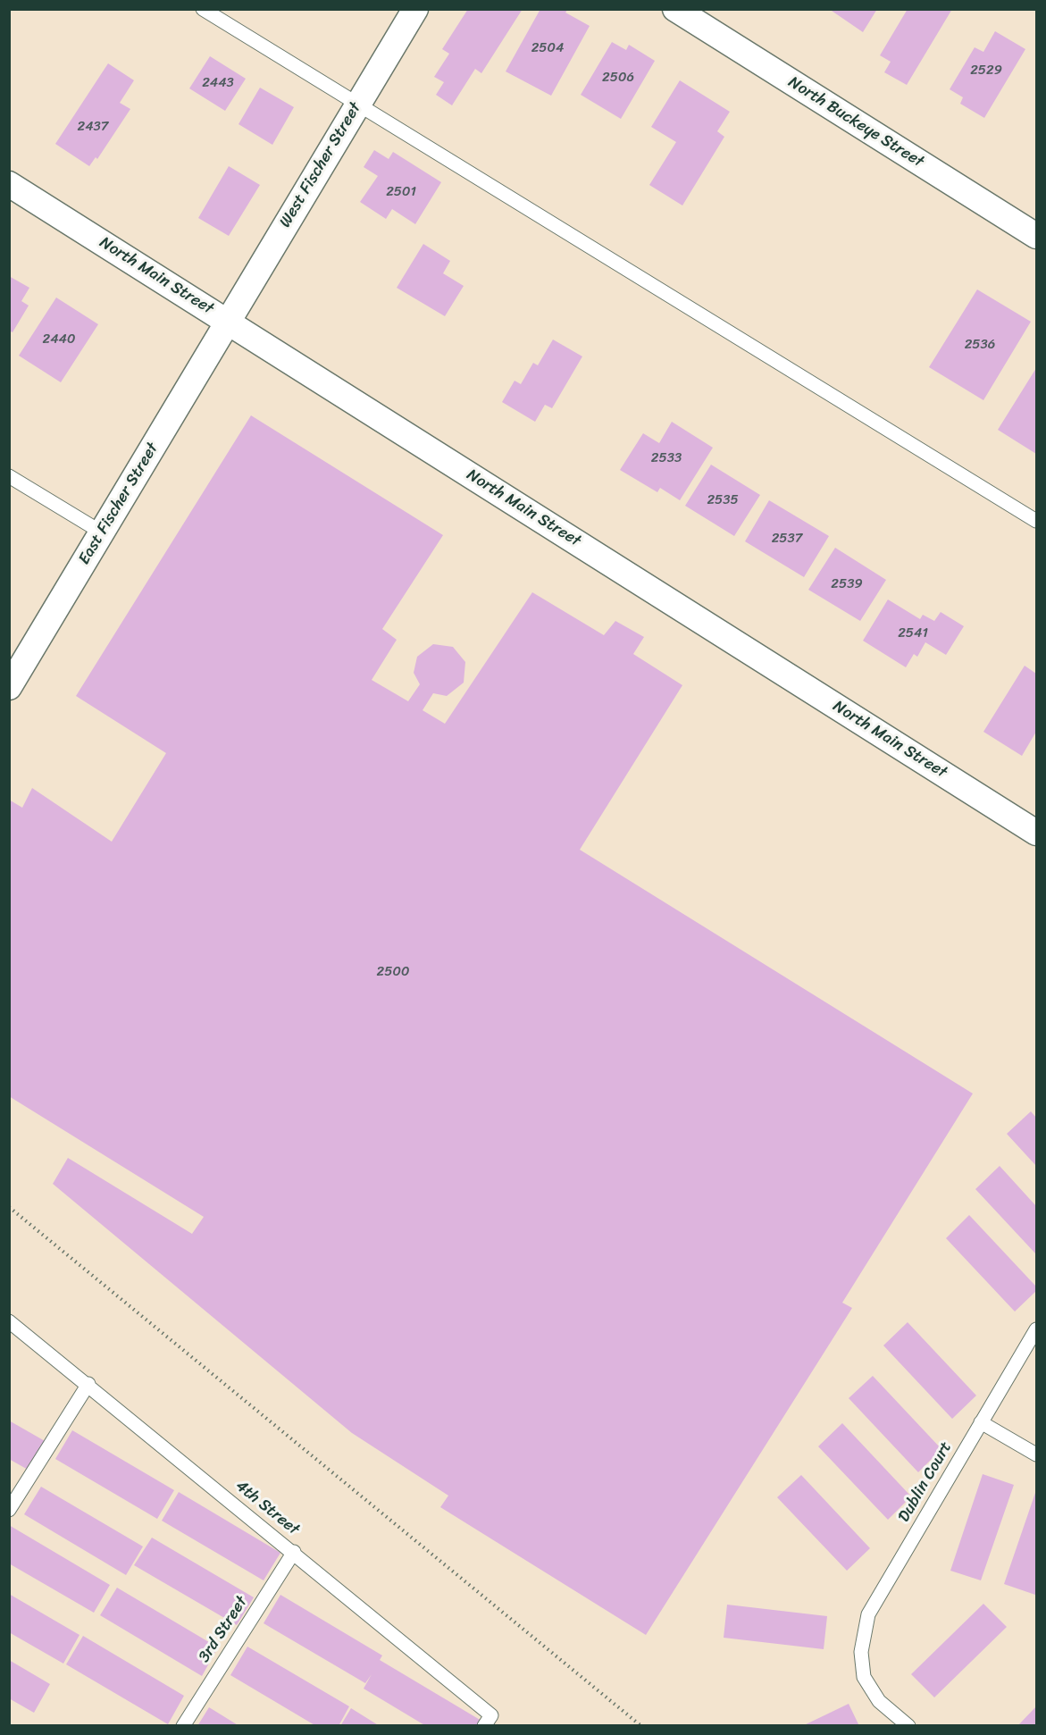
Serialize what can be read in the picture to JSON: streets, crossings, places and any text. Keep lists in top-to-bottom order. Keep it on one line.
{"streets":{"street":["North Buckeye Street","West Fischer Street","North Main Street","East Fischer Street"],"lane":["Dublin Court","4th Street","3rd Street"]},"crossings":[["West Fischer Street","North Main Street"],["West Fischer Street","East Fischer Street"],["North Main Street","East Fischer Street"],["4th Street","3rd Street"]],"house_numbers":["2504","2529","2506","2443","2437","2501","2440","2536","2533","2535","2537","2539","2541","2500"]}
